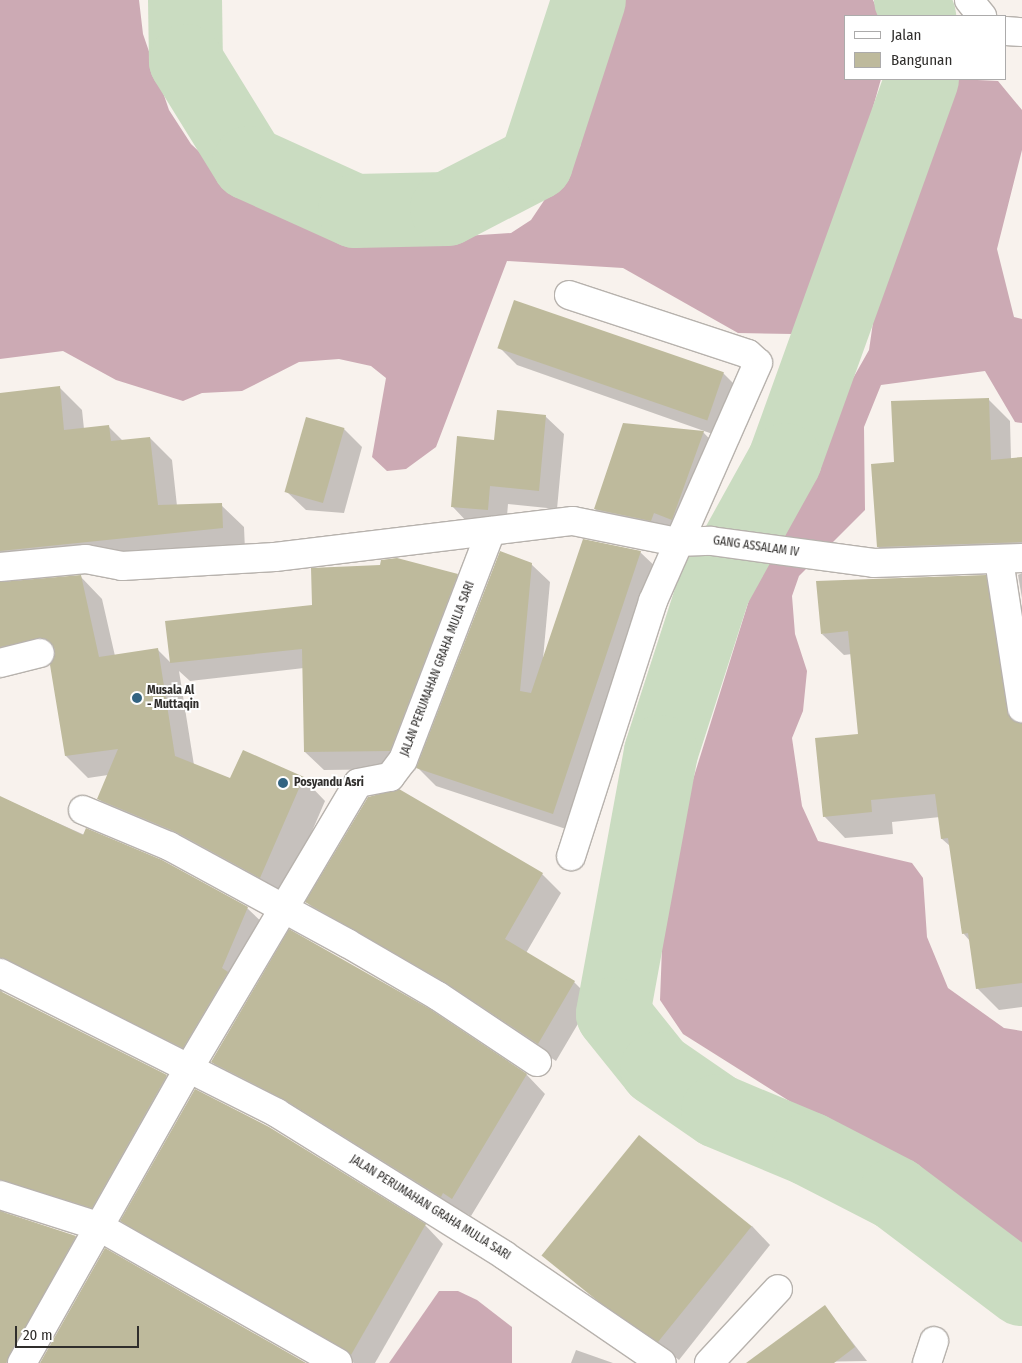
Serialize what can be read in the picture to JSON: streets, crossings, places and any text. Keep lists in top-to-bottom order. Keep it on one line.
{"streets":{"street":["GANG ASSALAM IV","JALAN PERUMAHAN GRAHA MULIA SARI"]},"crossings":[["GANG ASSALAM IV","JALAN PERUMAHAN GRAHA MULIA SARI"]],"places":["Musala Al - Muttaqin","Posyandu Asri"],"legend":["Jalan","Bangunan"],"scale_bar":"20 m"}
